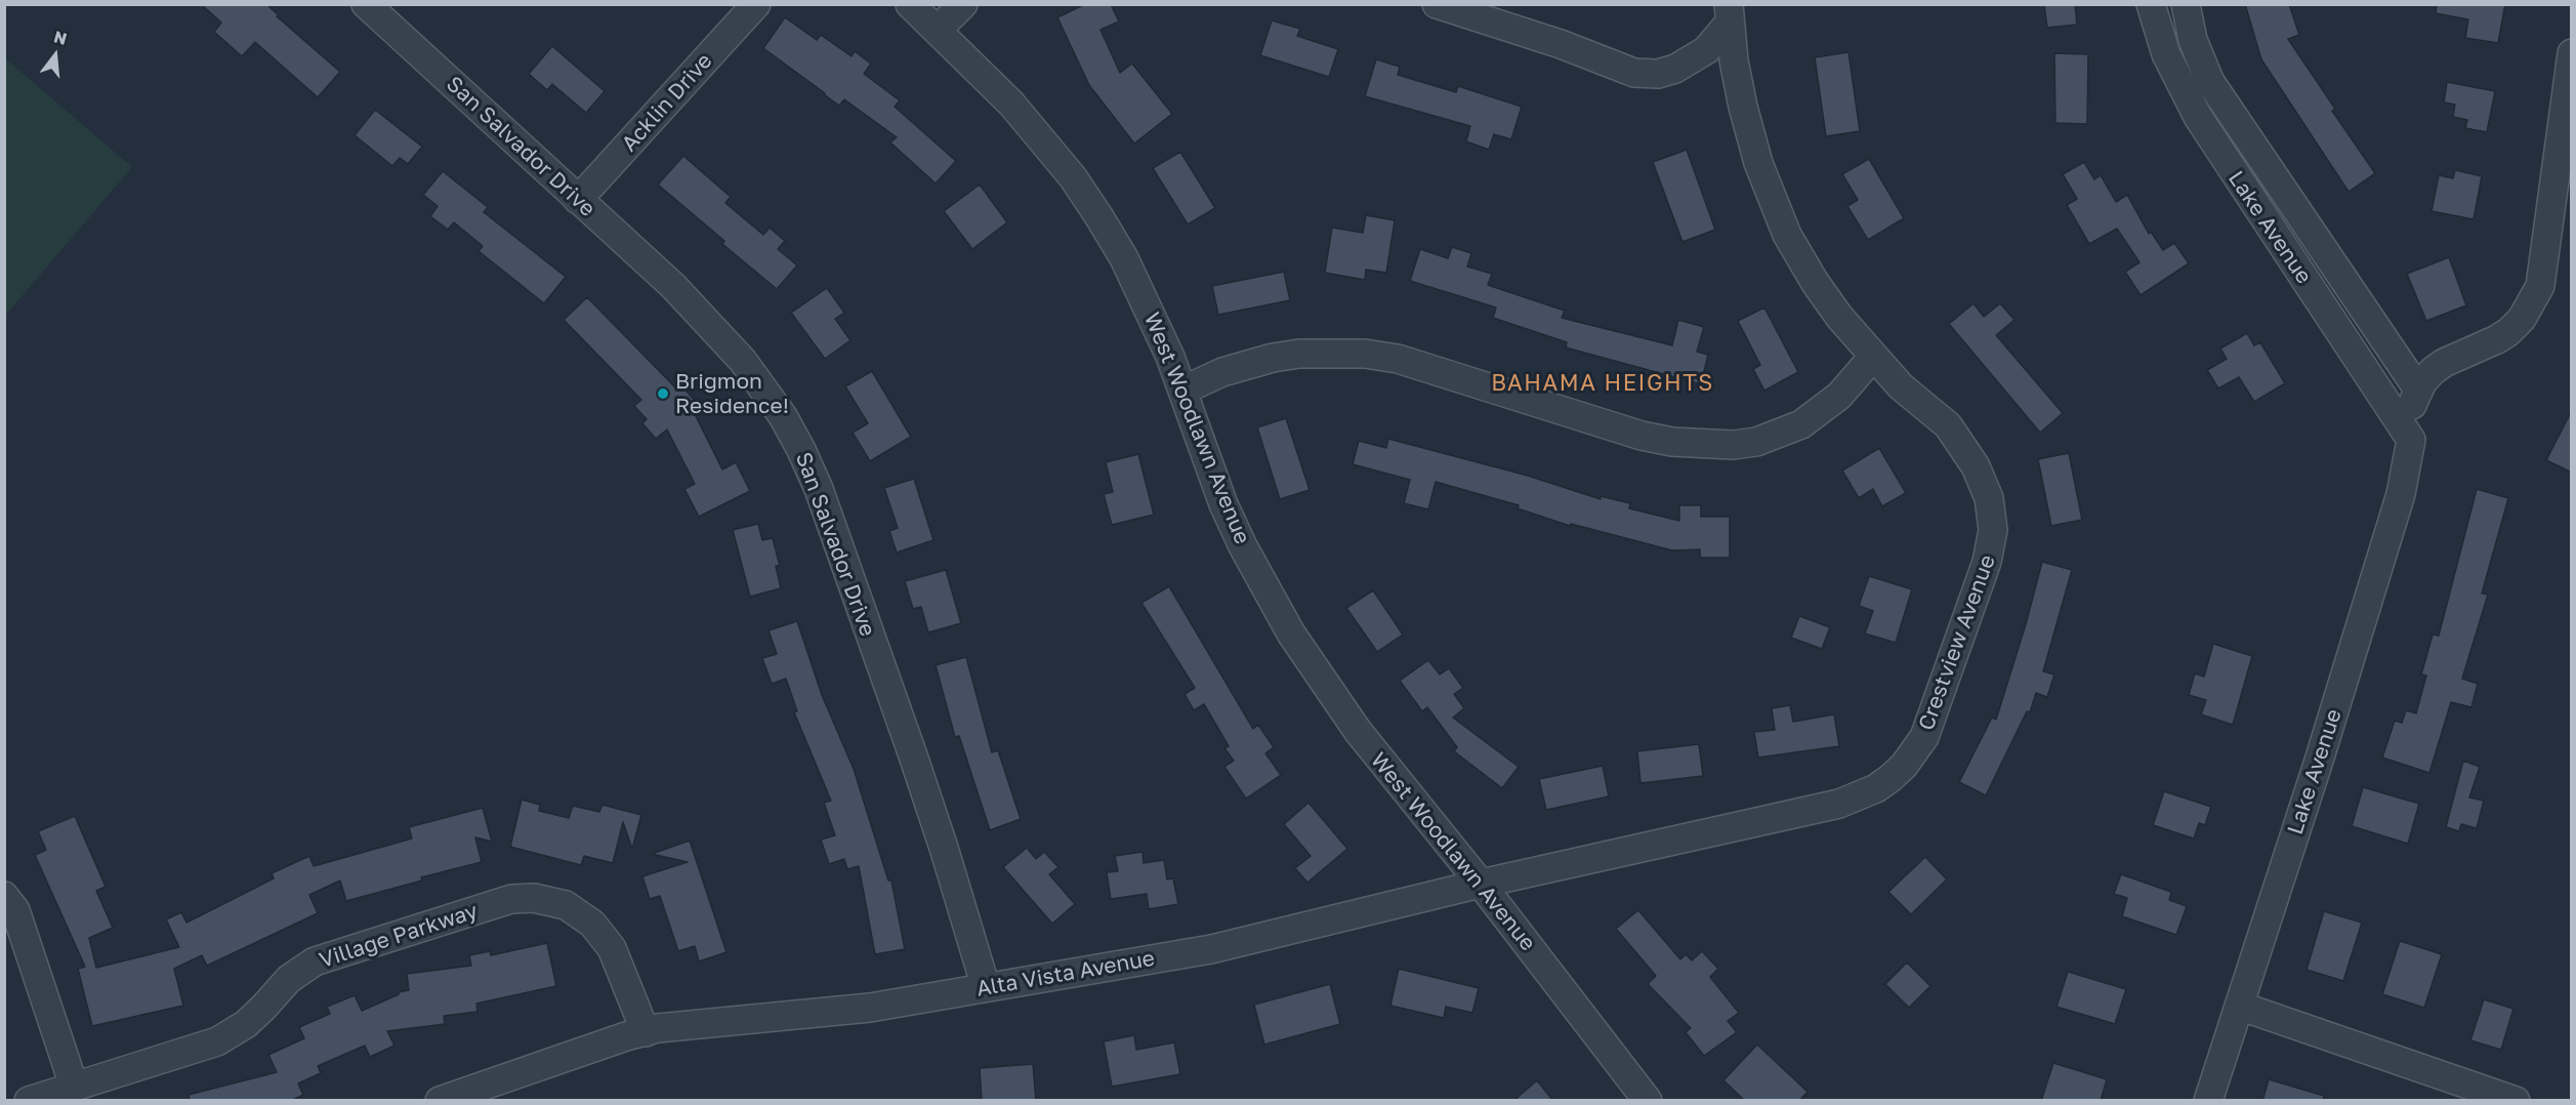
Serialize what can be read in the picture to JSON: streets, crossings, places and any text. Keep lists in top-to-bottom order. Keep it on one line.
{"streets":{"street":["Acklin Drive","San Salvador Drive","Lake Avenue","West Woodlawn Avenue","Crestview Avenue","Village Parkway","Alta Vista Avenue"]},"crossings":[["Acklin Drive","San Salvador Drive"],["San Salvador Drive","Alta Vista Avenue"],["West Woodlawn Avenue","Crestview Avenue"],["West Woodlawn Avenue","Alta Vista Avenue"],["Crestview Avenue","Alta Vista Avenue"],["Village Parkway","Alta Vista Avenue"]],"districts":["BAHAMA HEIGHTS"],"places":["Brigmon Residence!"],"north":"top"}
